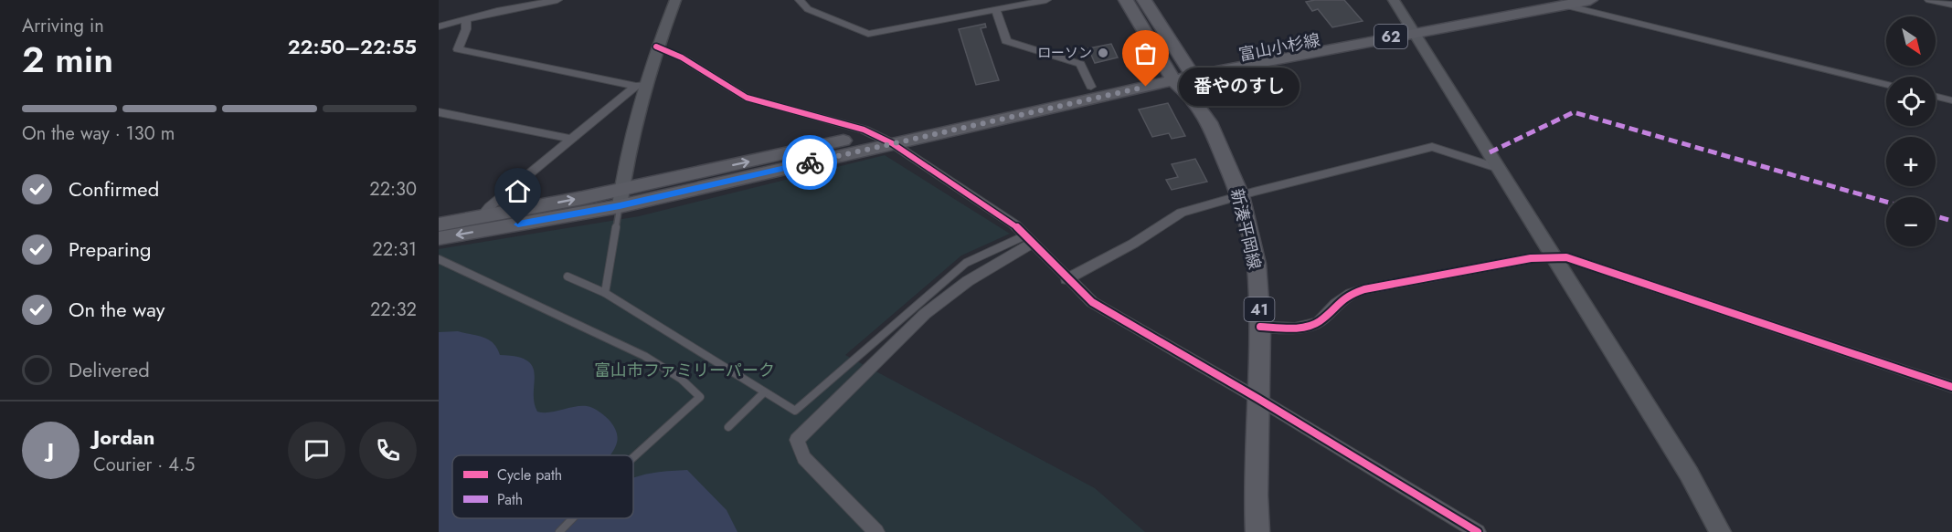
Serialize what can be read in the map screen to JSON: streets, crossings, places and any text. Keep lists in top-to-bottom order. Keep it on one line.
{"streets":{"main road":["62","富山小杉線","新湊平岡線","41"]},"crossings":[["富山小杉線","新湊平岡線"]],"parks":["富山市ファミリーパーク"],"places":["ローソン","番やのすし"],"legend":["Cycle path","Path"],"north":"bottom right","page":{"heading":["2 min","Arriving in","22:50–22:55"],"panel":["Jordan","Courier · 4.5"],"map_buttons":["+","−"],"bubble":"番やのすし","bar":"On the way · 130 m","list":[["Confirmed","22:30"],["Preparing","22:31"],["On the way","22:32"],"Delivered"],"round":"J"}}
